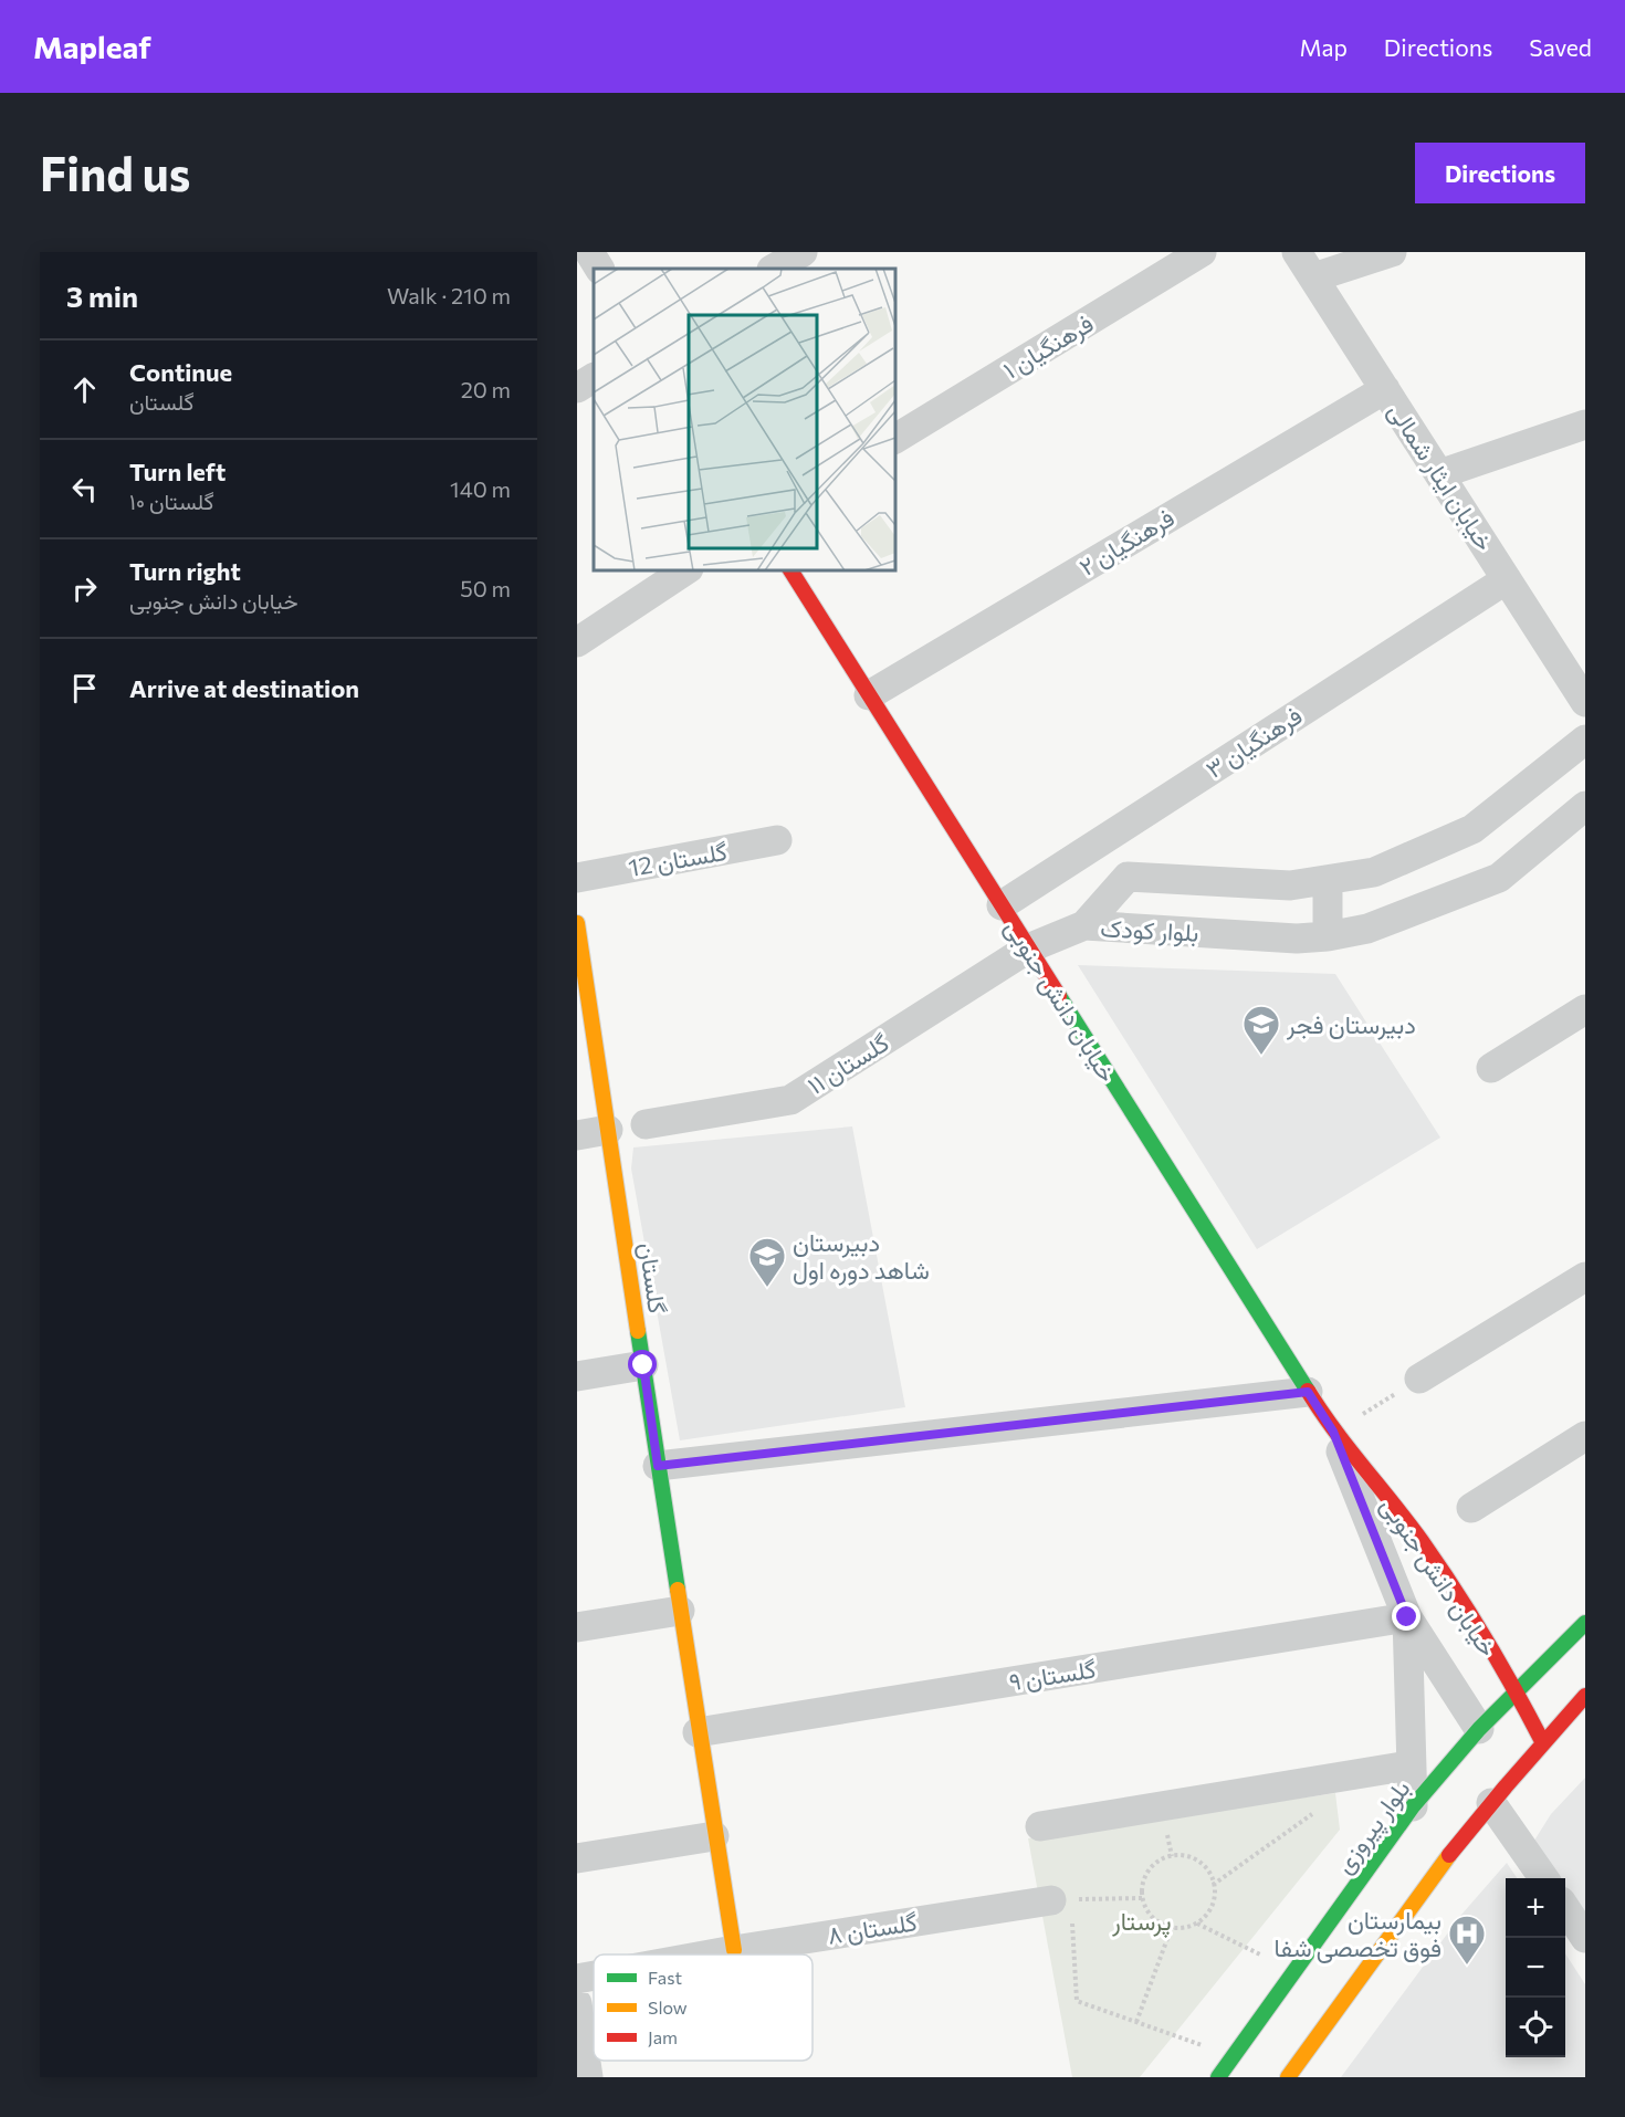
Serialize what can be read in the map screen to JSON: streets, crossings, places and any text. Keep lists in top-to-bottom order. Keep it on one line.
{"streets":{"street":["فرهنگیان ۱","خیابان ایثار شمالی","فرهنگیان ۲","فرهنگیان ۳","گلستان 12","بلوار کودک","خیابان دانش جنوبی","گلستان ۱۱","گلستان","گلستان ۹","بلوار پیروزی","گلستان ۸"]},"crossings":[["خیابان ایثار شمالی","فرهنگیان ۲"],["خیابان ایثار شمالی","فرهنگیان ۳"],["فرهنگیان ۲","خیابان دانش جنوبی"],["فرهنگیان ۳","خیابان دانش جنوبی"],["بلوار کودک","گلستان ۱۱"],["خیابان دانش جنوبی","گلستان ۱۱"],["خیابان دانش جنوبی","گلستان ۹"],["خیابان دانش جنوبی","بلوار پیروزی"],["گلستان","گلستان ۹"],["گلستان","گلستان ۸"]],"parks":["پرستار"],"places":{"school or university":["دبیرستان فجر","دبیرستان شاهد دوره اول"],"hospital":["بیمارستان فوق تخصصی شفا"]},"legend":["Fast","Slow","Jam"],"page":{"header":"Mapleaf","nav":["Map","Directions","Saved"],"buttons":"Directions","title":"Find us","heading":["3 min","Walk · 210 m"],"list":[["Continue","گلستان","20 m"],["Turn left","گلستان ۱۰","140 m"],["Turn right","خیابان دانش جنوبی","50 m"],"Arrive at destination"],"map_buttons":["+","−"]}}
